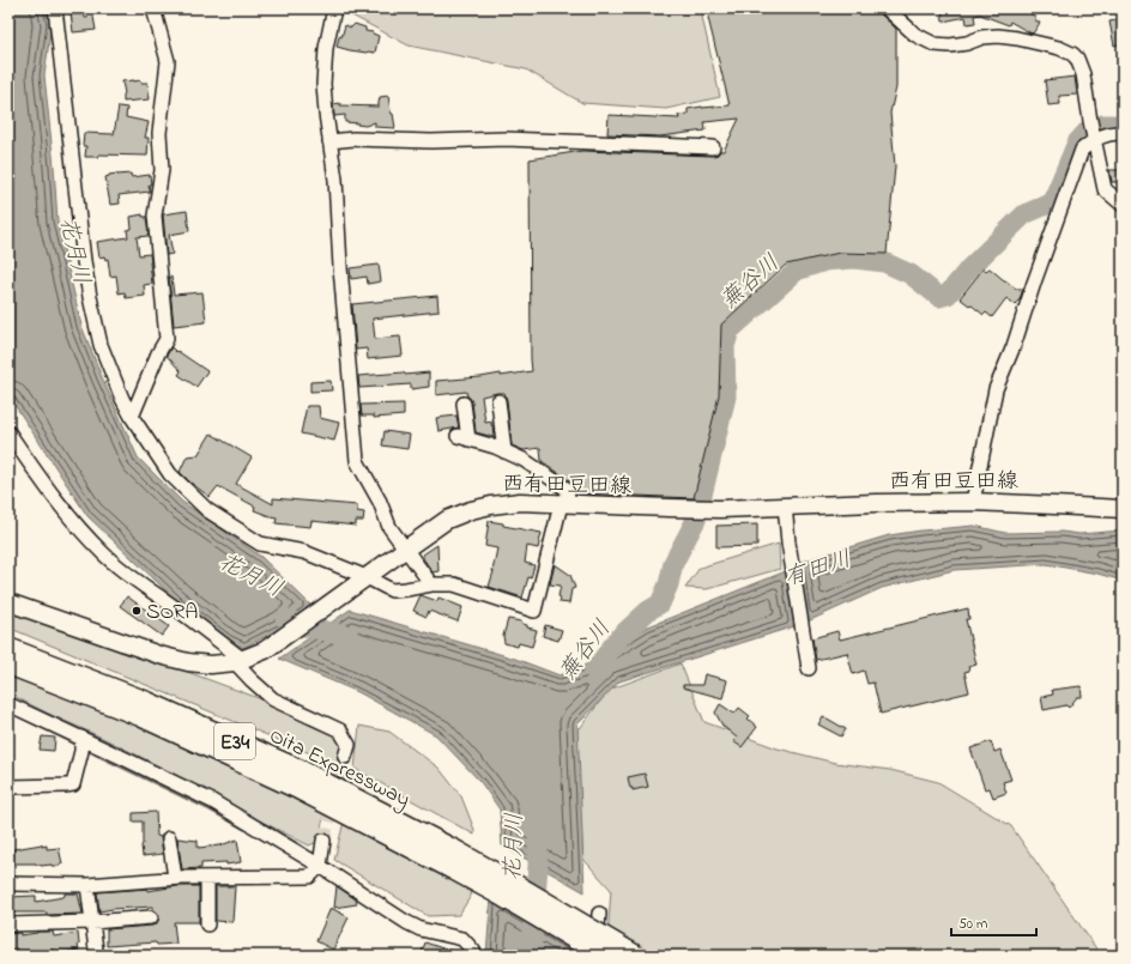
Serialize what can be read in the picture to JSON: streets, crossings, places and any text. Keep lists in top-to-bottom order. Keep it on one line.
{"streets":{"highway":["E34","Oita Expressway"],"main road":["西有田豆田線"]},"water":["花月川","蕪谷川","有田川"],"places":["SORA"],"scale_bar":"50 m"}
